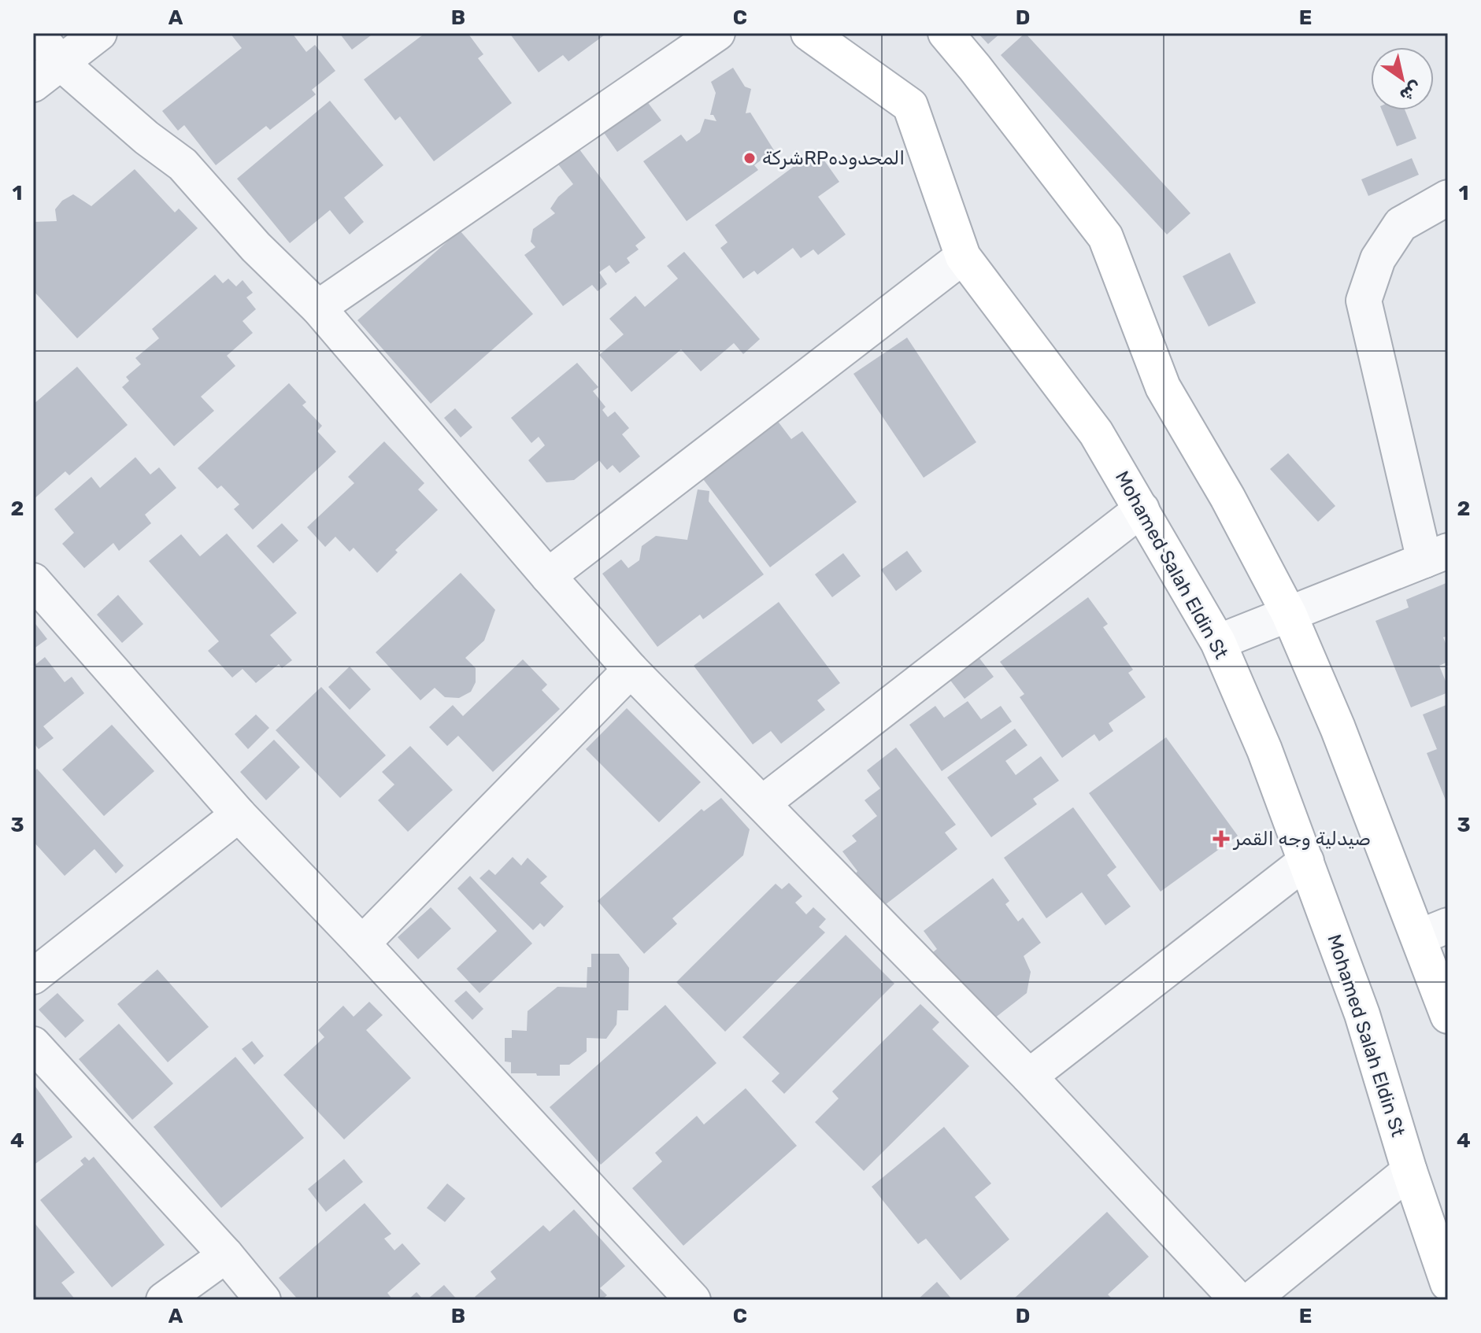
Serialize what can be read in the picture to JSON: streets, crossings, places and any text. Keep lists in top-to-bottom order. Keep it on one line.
{"streets":{"main road":["Mohamed Salah Eldin St"]},"places":{"other":["شركةRPالمحدوده"],"health":["صيدلية وجه القمر"]},"north":"bottom right","grid":{"columns":["A","B","C","D","E"],"rows":["1","2","3","4"]}}
